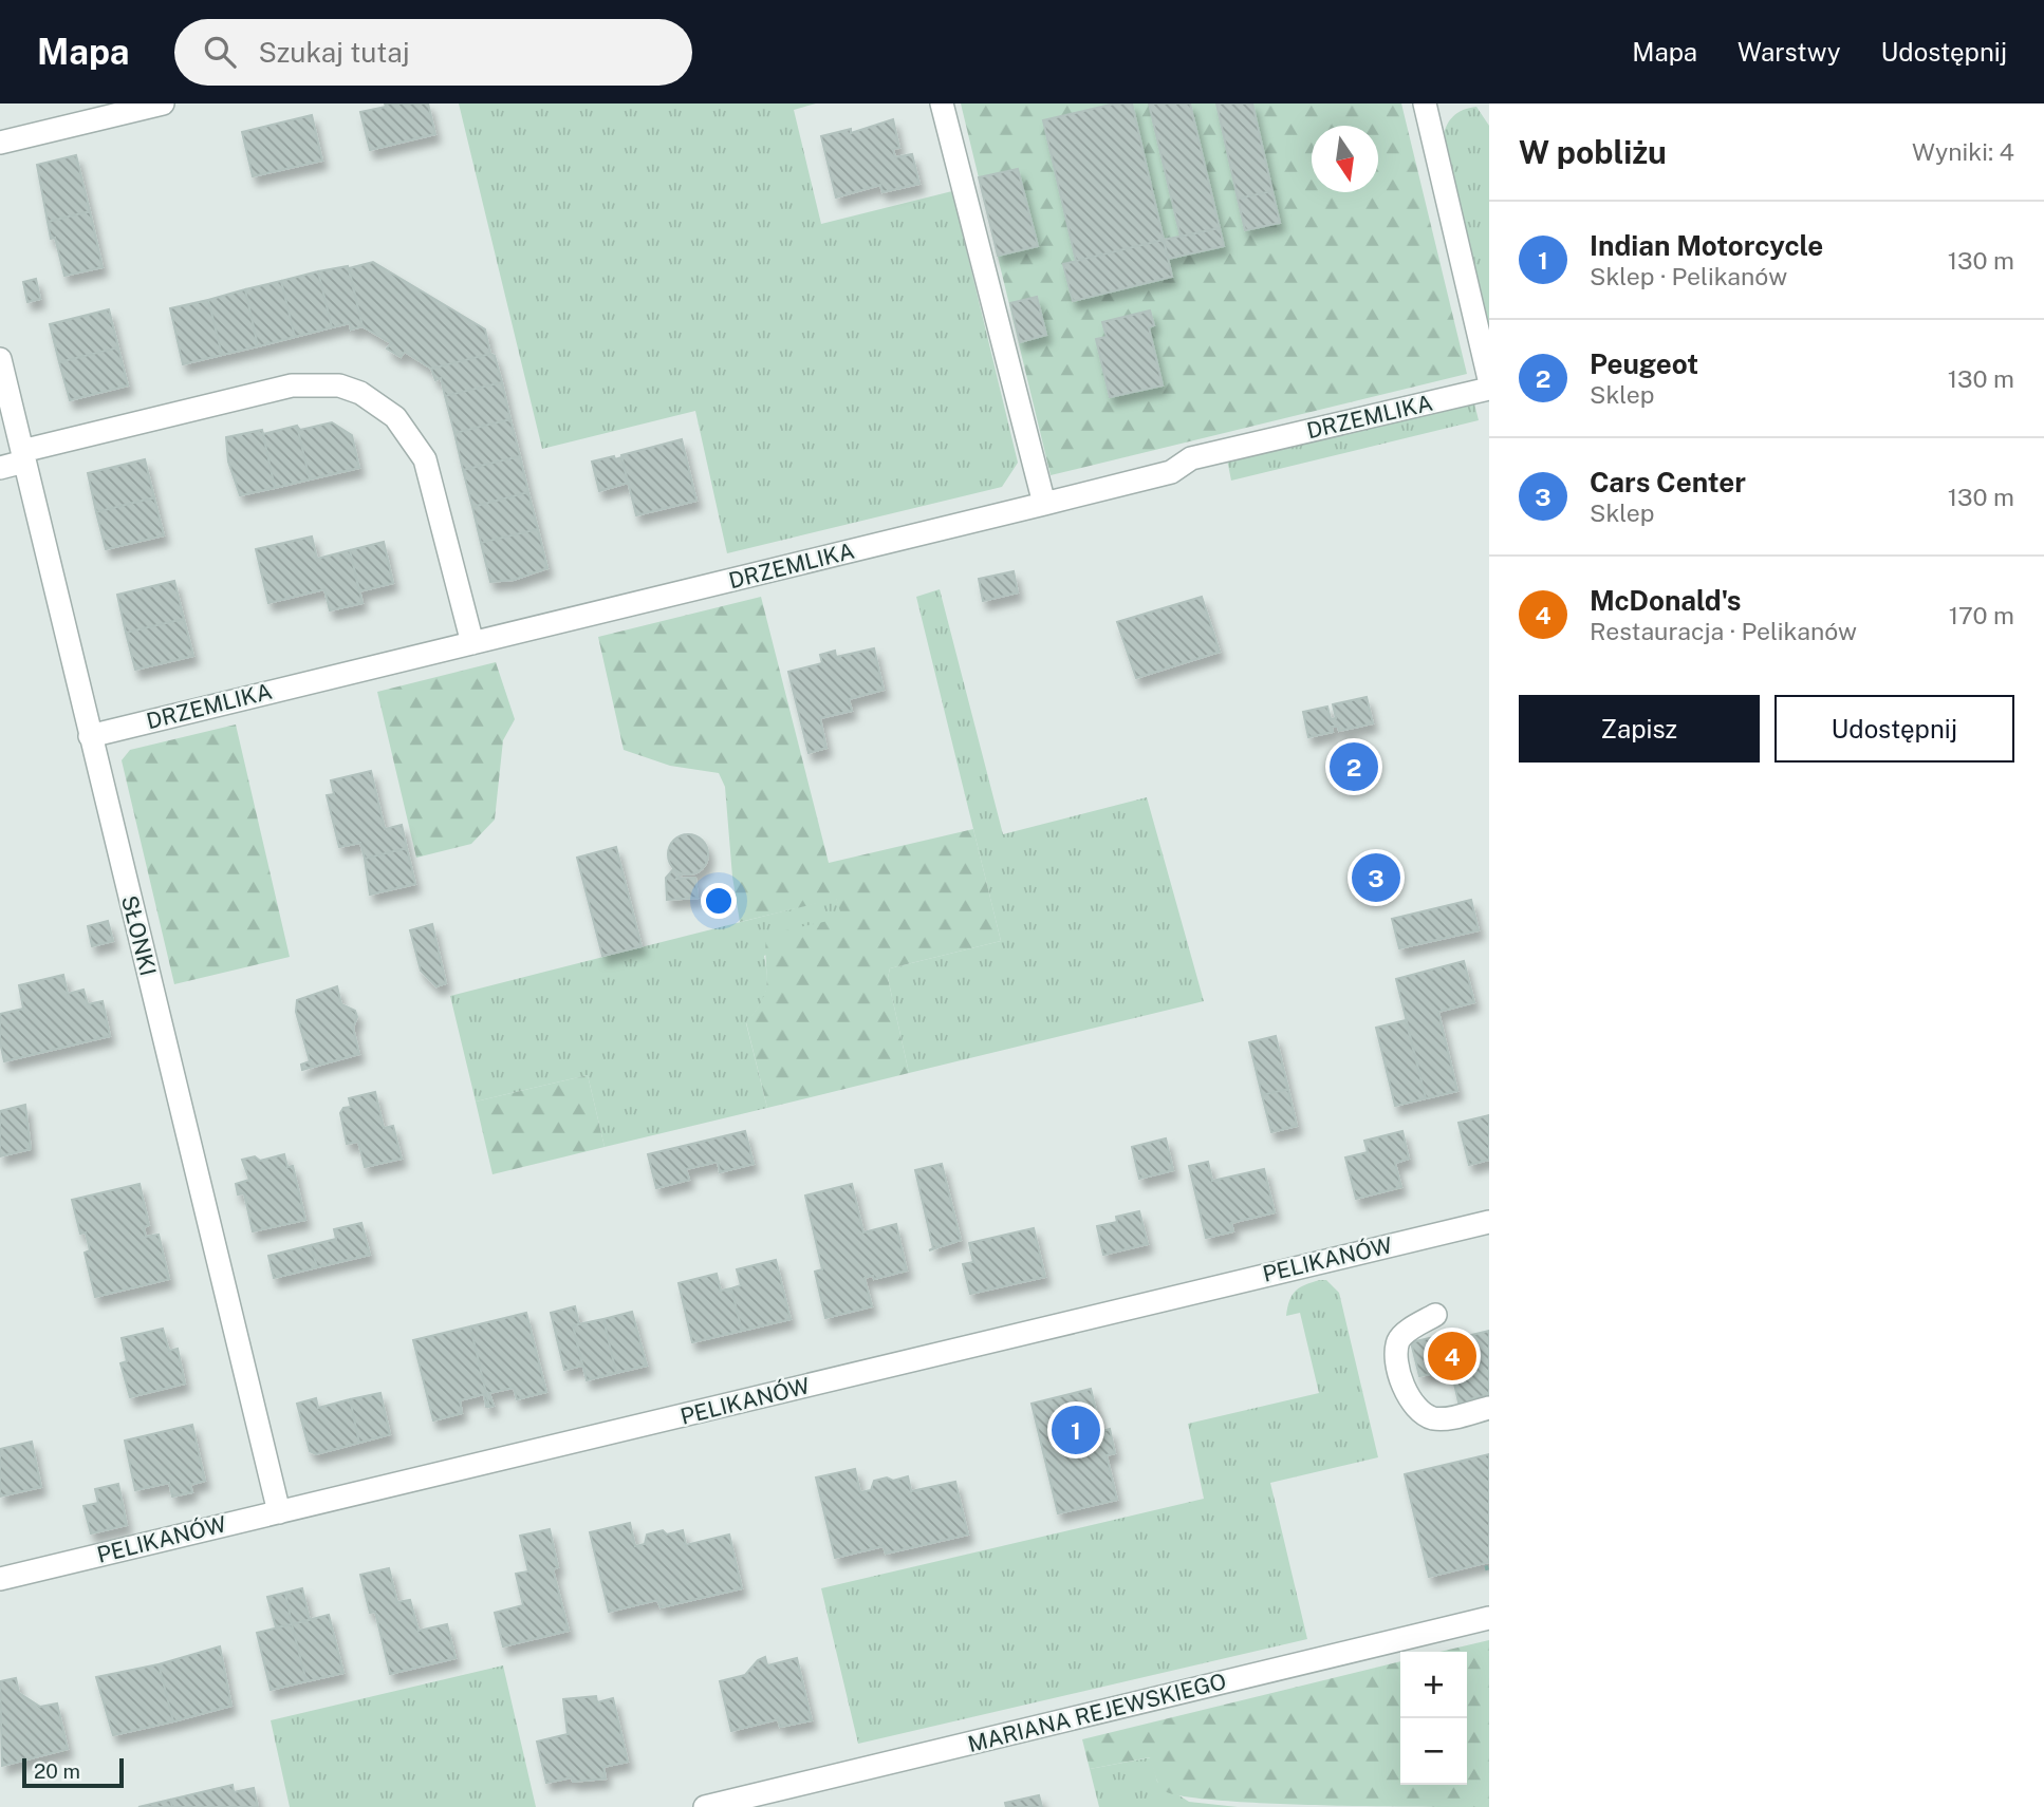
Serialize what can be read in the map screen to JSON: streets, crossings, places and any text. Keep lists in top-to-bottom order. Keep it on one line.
{"streets":{"street":["DRZEMLIKA","SŁONKI","PELIKANÓW","MARIANA REJEWSKIEGO"]},"crossings":[["DRZEMLIKA","SŁONKI"],["SŁONKI","PELIKANÓW"]],"scale_bar":"20 m","north":"bottom","page":{"header":"Mapa","search":"Szukaj tutaj","nav":["Mapa","Warstwy","Udostępnij"],"heading":["W pobliżu","Wyniki: 4"],"list":[{"mark":"1","name":"Indian Motorcycle","note":"Sklep · Pelikanów","value":"130 m"},{"mark":"2","name":"Peugeot","note":"Sklep","value":"130 m"},{"mark":"3","name":"Cars Center","note":"Sklep","value":"130 m"},{"mark":"4","name":"McDonald's","note":"Restauracja · Pelikanów","value":"170 m"}],"buttons":["Zapisz","Udostępnij"],"pins":["2","3","4","1"],"map_buttons":["+","−"],"scale":"20 m"}}
